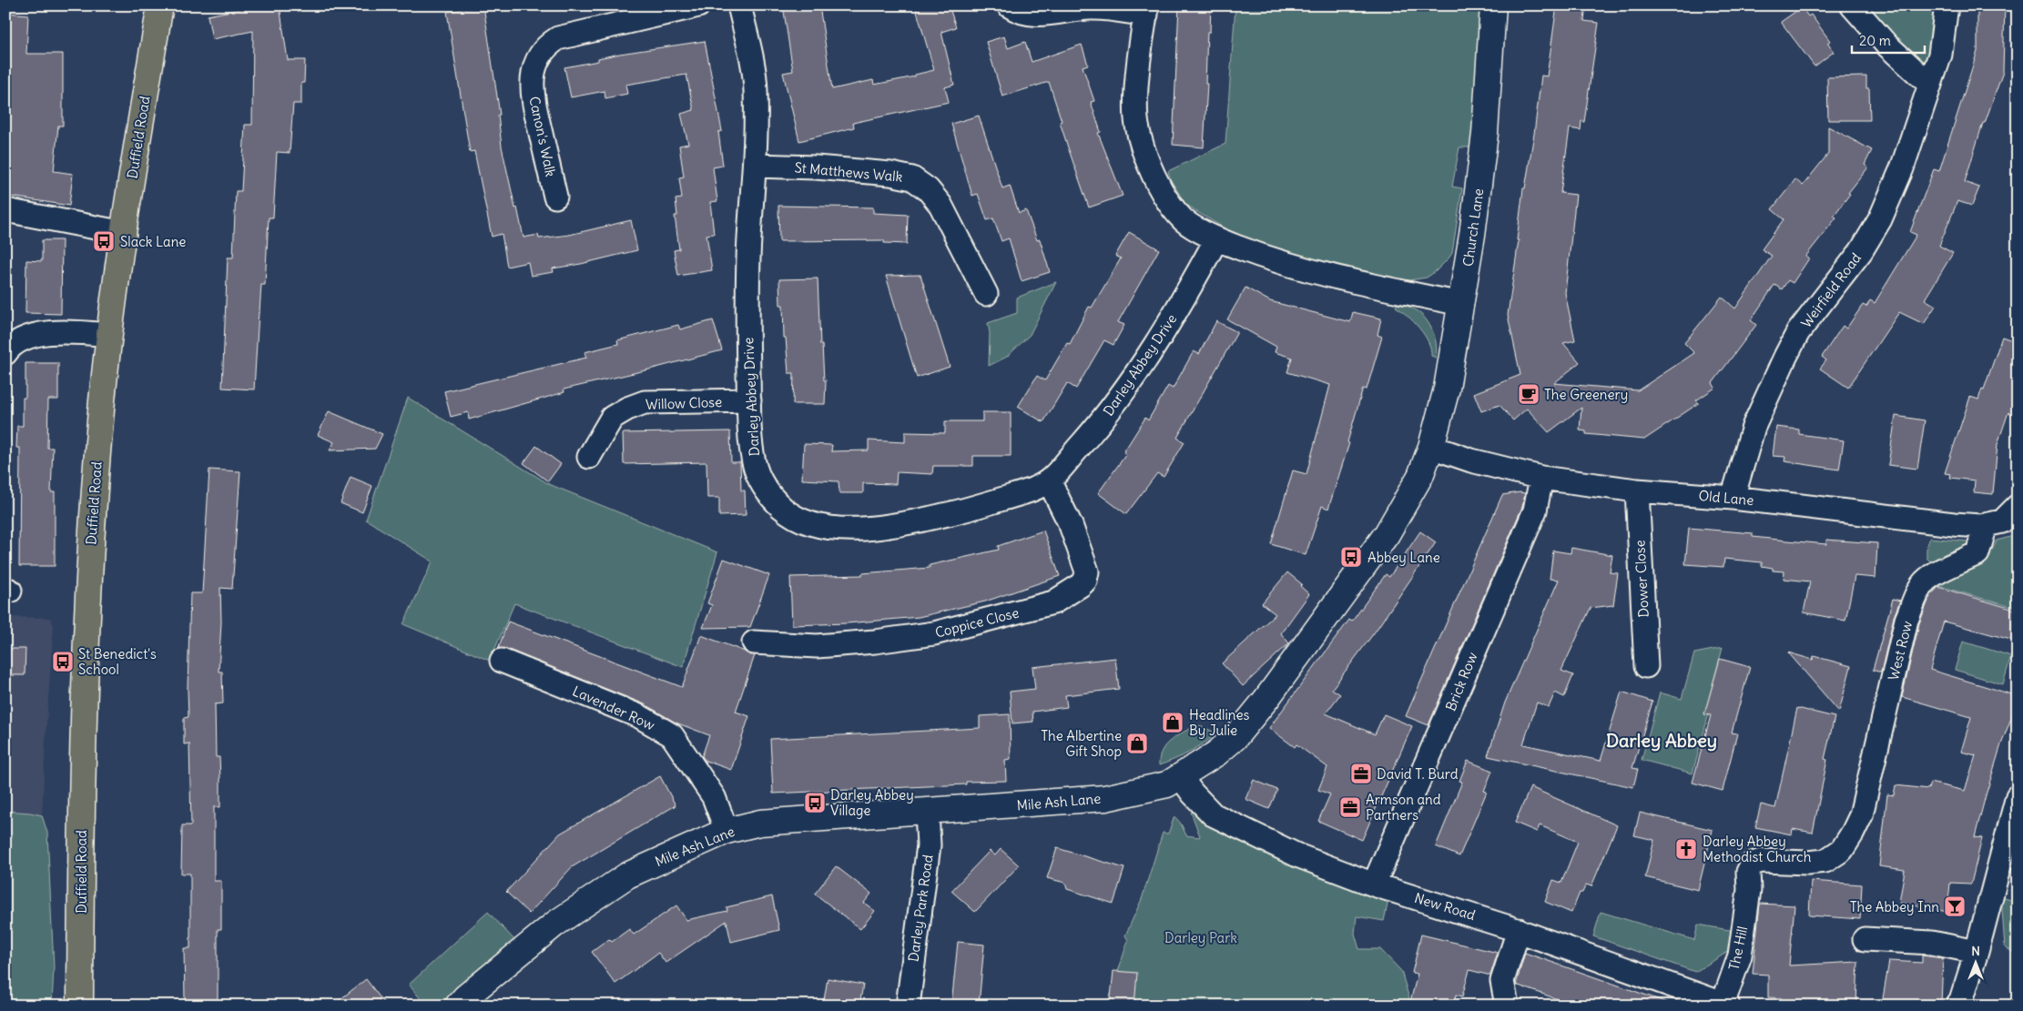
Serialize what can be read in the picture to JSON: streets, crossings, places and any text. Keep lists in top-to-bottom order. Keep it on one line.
{"streets":{"main road":["Duffield Road"],"street":["Canon's Walk","St Matthews Walk","Church Lane","Weirfield Road","Darley Abbey Drive","Willow Close","Old Lane","Dower Close","Coppice Close","West Row","Brick Row","Lavender Row","Mile Ash Lane","New Road","Darley Park Road","The Hill"]},"crossings":[["St Matthews Walk","Darley Abbey Drive"],["Church Lane","Old Lane"],["Weirfield Road","Old Lane"],["Darley Abbey Drive","Willow Close"],["Darley Abbey Drive","Coppice Close"],["Old Lane","Dower Close"],["Old Lane","West Row"],["Old Lane","Brick Row"],["West Row","The Hill"],["Brick Row","New Road"],["Lavender Row","Mile Ash Lane"],["Mile Ash Lane","New Road"],["Mile Ash Lane","Darley Park Road"],["New Road","The Hill"]],"districts":["Darley Abbey"],"parks":["Darley Park"],"places":{"bus stop":["Slack Lane","Abbey Lane","St Benedict's School","Darley Abbey Village"],"cafe":["The Greenery"],"shop":["Headlines By Julie","The Albertine Gift Shop"],"office":["David T. Burd","Armson and Partners"],"church":["Darley Abbey Methodist Church"],"bar":["The Abbey Inn"]},"scale_bar":"20 m","north":"top"}
